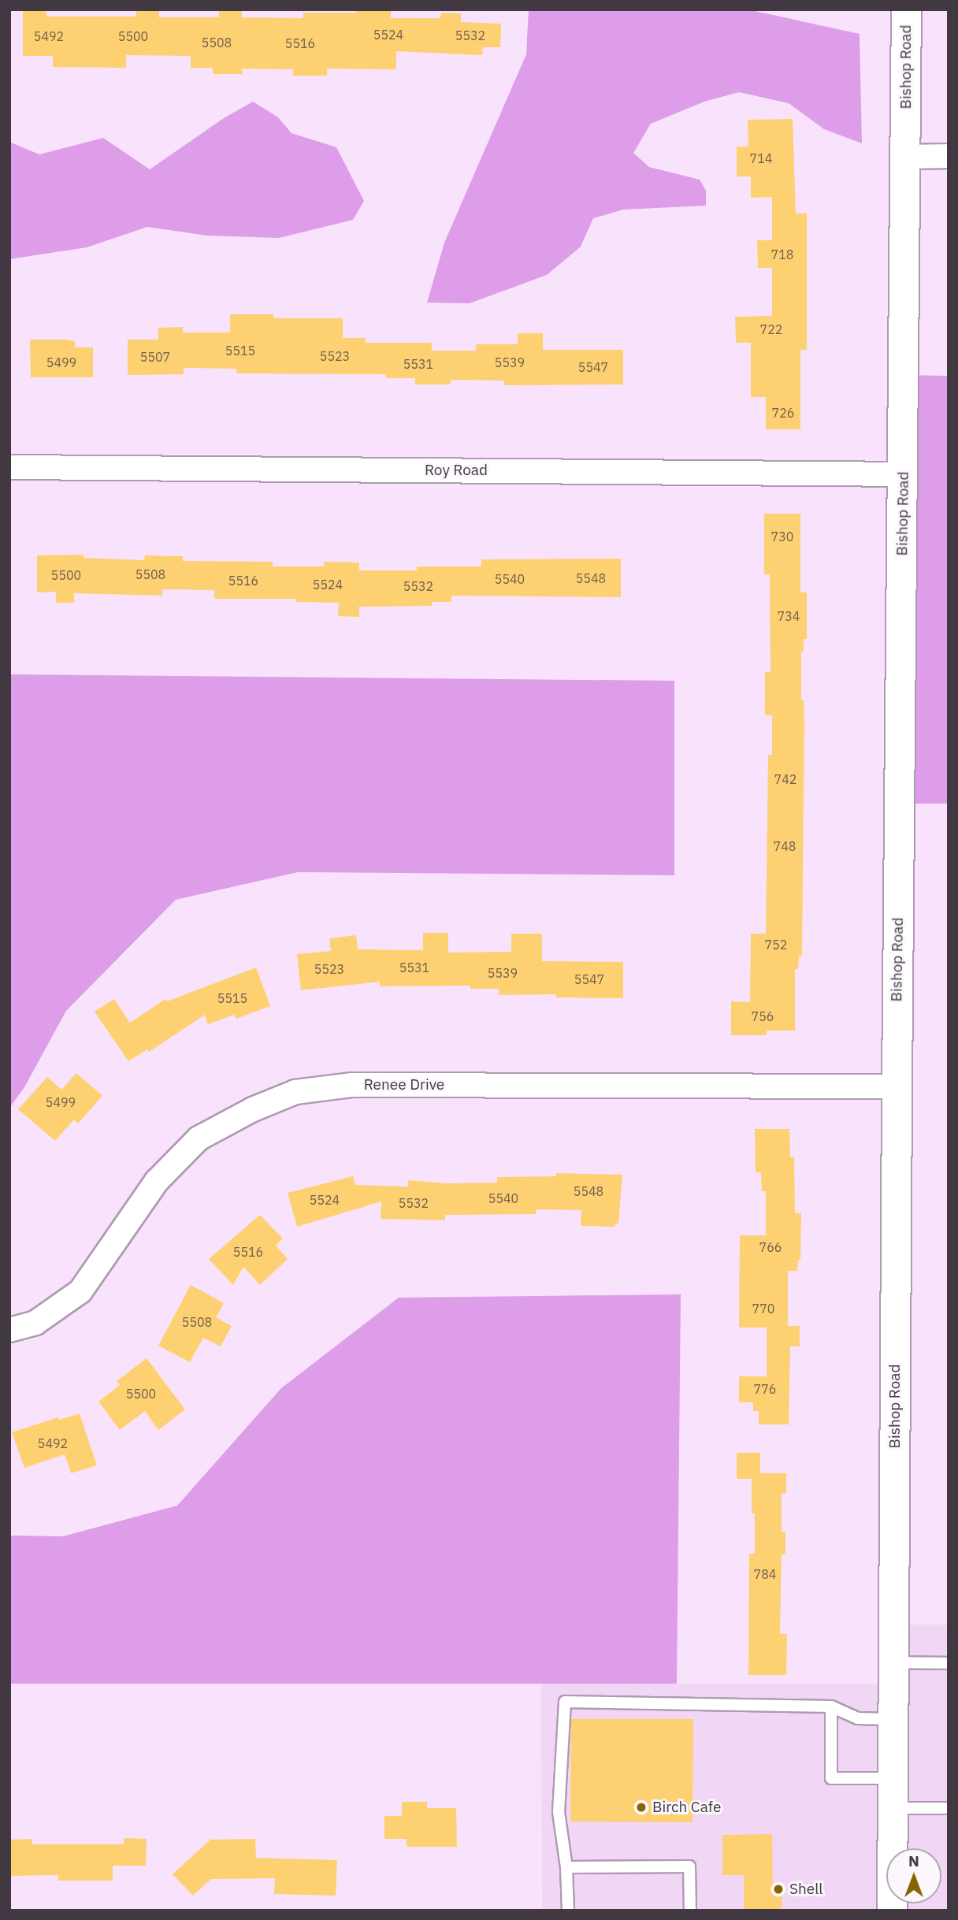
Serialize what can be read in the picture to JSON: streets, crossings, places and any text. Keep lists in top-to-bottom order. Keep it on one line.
{"streets":{"street":["Bishop Road","Roy Road","Renee Drive"]},"crossings":[["Bishop Road","Roy Road"],["Bishop Road","Renee Drive"]],"places":["Birch Cafe","Shell"],"house_numbers":["5524","5532","5492","5500","5508","5516","714","718","722","5515","5523","5507","5499","5539","5531","5547","726","730","5508","5500","5548","5540","5516","5524","5532","734","742","748","752","5531","5523","5539","5547","5515","756","5499","5548","5540","5524","5532","766","5516","770","5508","776","5500","5492","784"],"north":"top"}
